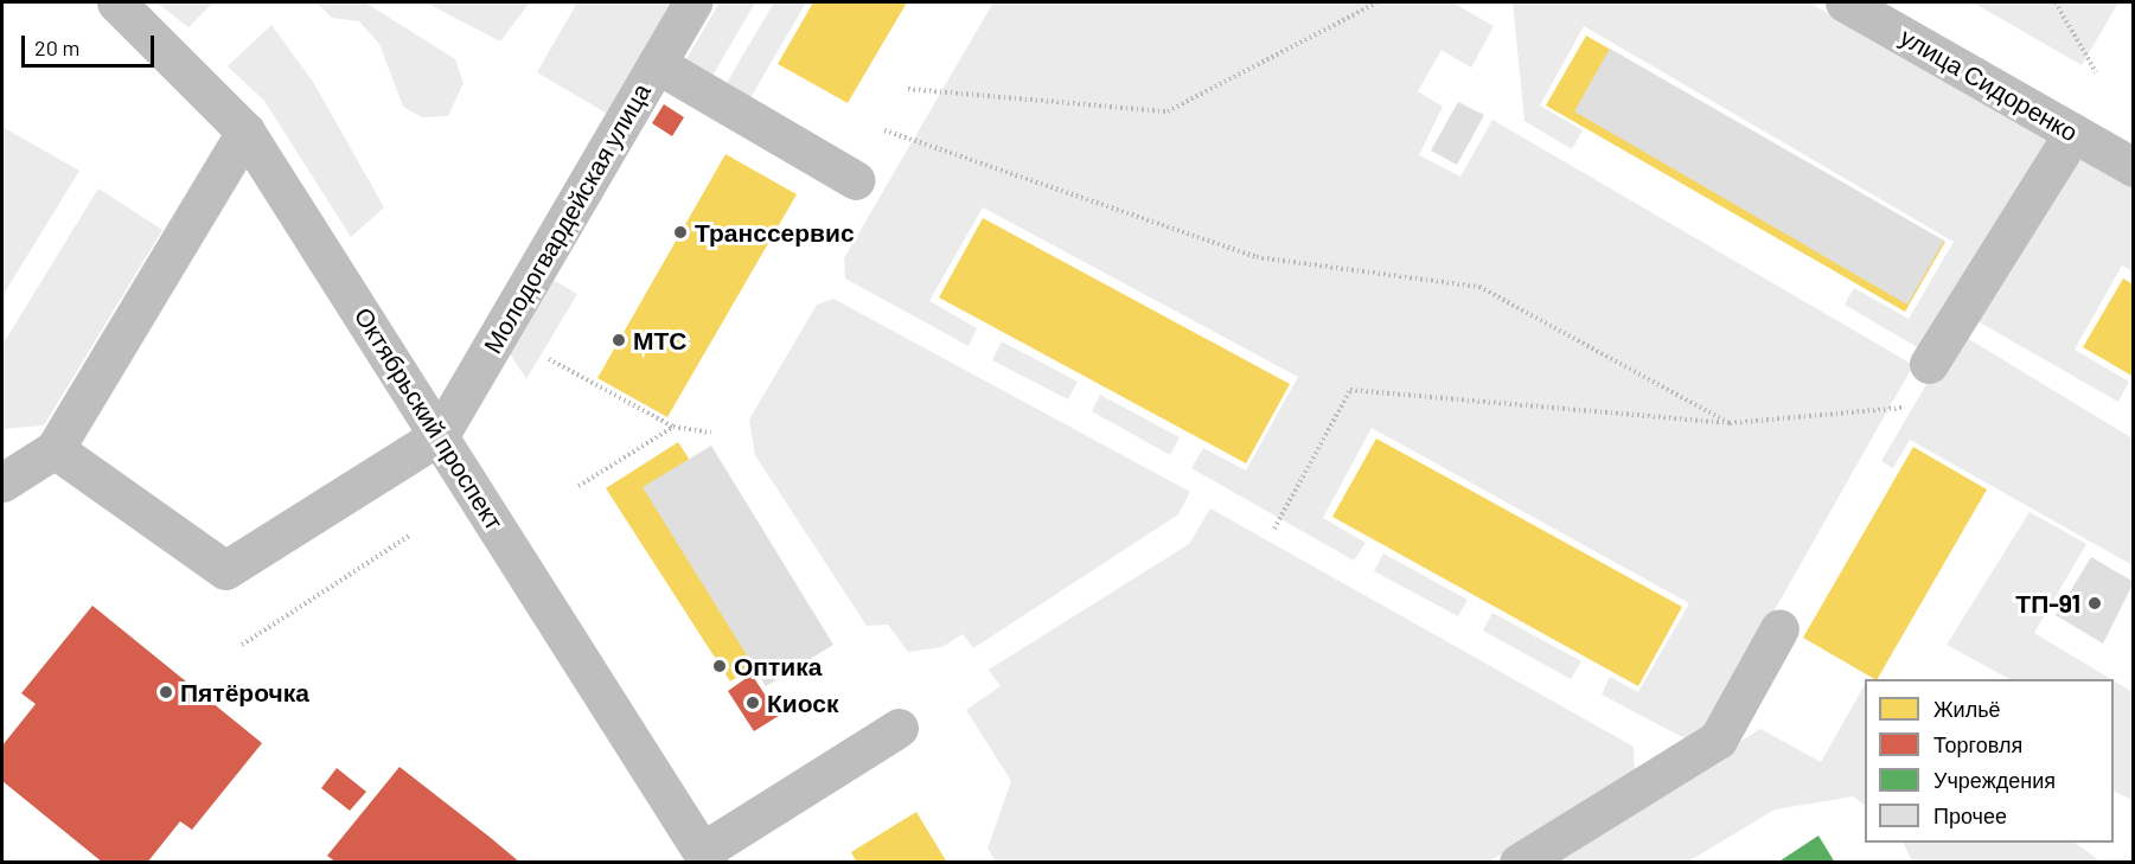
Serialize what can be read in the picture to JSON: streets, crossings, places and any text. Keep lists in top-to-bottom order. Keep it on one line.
{"streets":{"street":["улица Сидоренко","Молодогвардейская улица","Октябрьский проспект"]},"crossings":[["Молодогвардейская улица","Октябрьский проспект"]],"places":["Транссервис","МТС","ТП-91","Оптика","Пятёрочка","Киоск"],"legend":["Жильё","Торговля","Учреждения","Прочее"],"scale_bar":"20 m"}
